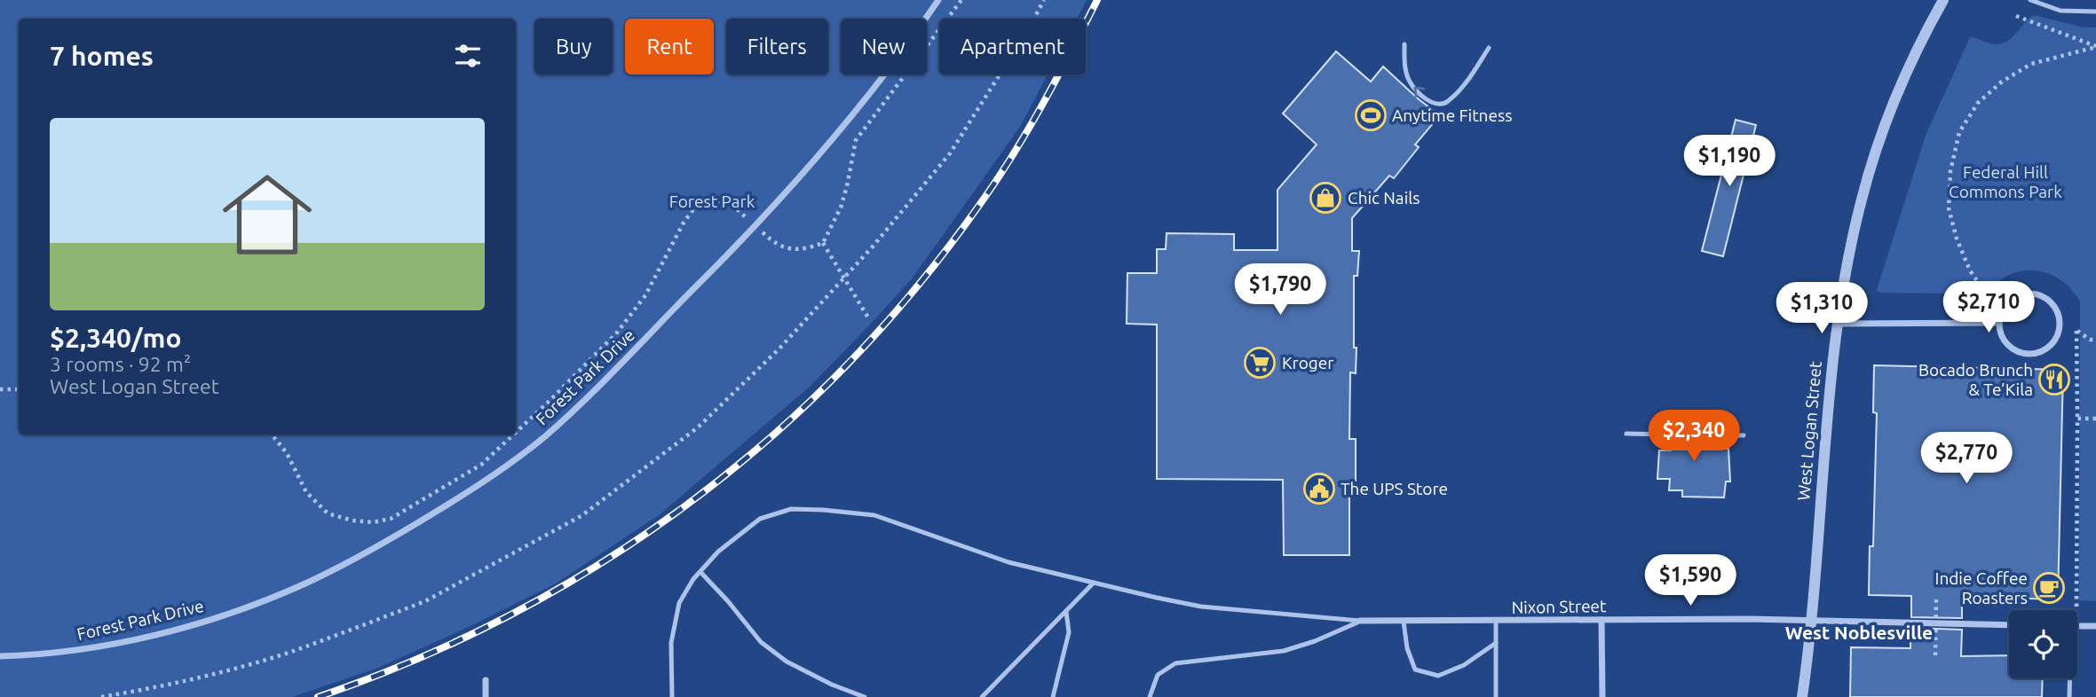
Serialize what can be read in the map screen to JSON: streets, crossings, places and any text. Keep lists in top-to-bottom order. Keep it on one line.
{"streets":{"street":["Forest Park Drive","West Logan Street","Nixon Street"]},"crossings":[["West Logan Street","Nixon Street"]],"districts":["West Noblesville"],"parks":["Federal Hill Commons Park","Forest Park"],"places":{"sports":["Anytime Fitness"],"shop":["Chic Nails"],"supermarket":["Kroger"],"restaurant":["Bocado Brunch & Te’Kila"],"public building":["The UPS Store"],"cafe":["Indie Coffee Roasters"]},"page":{"chip":["Buy","Rent","Filters","New","Apartment"],"heading":"7 homes","list":[{"name":"$2,340/mo","note":"3 rooms · 92 m² · West Logan Street"}],"price":["$1,190","$1,790","$2,710","$1,310","$2,340","$2,770","$1,590"]}}
